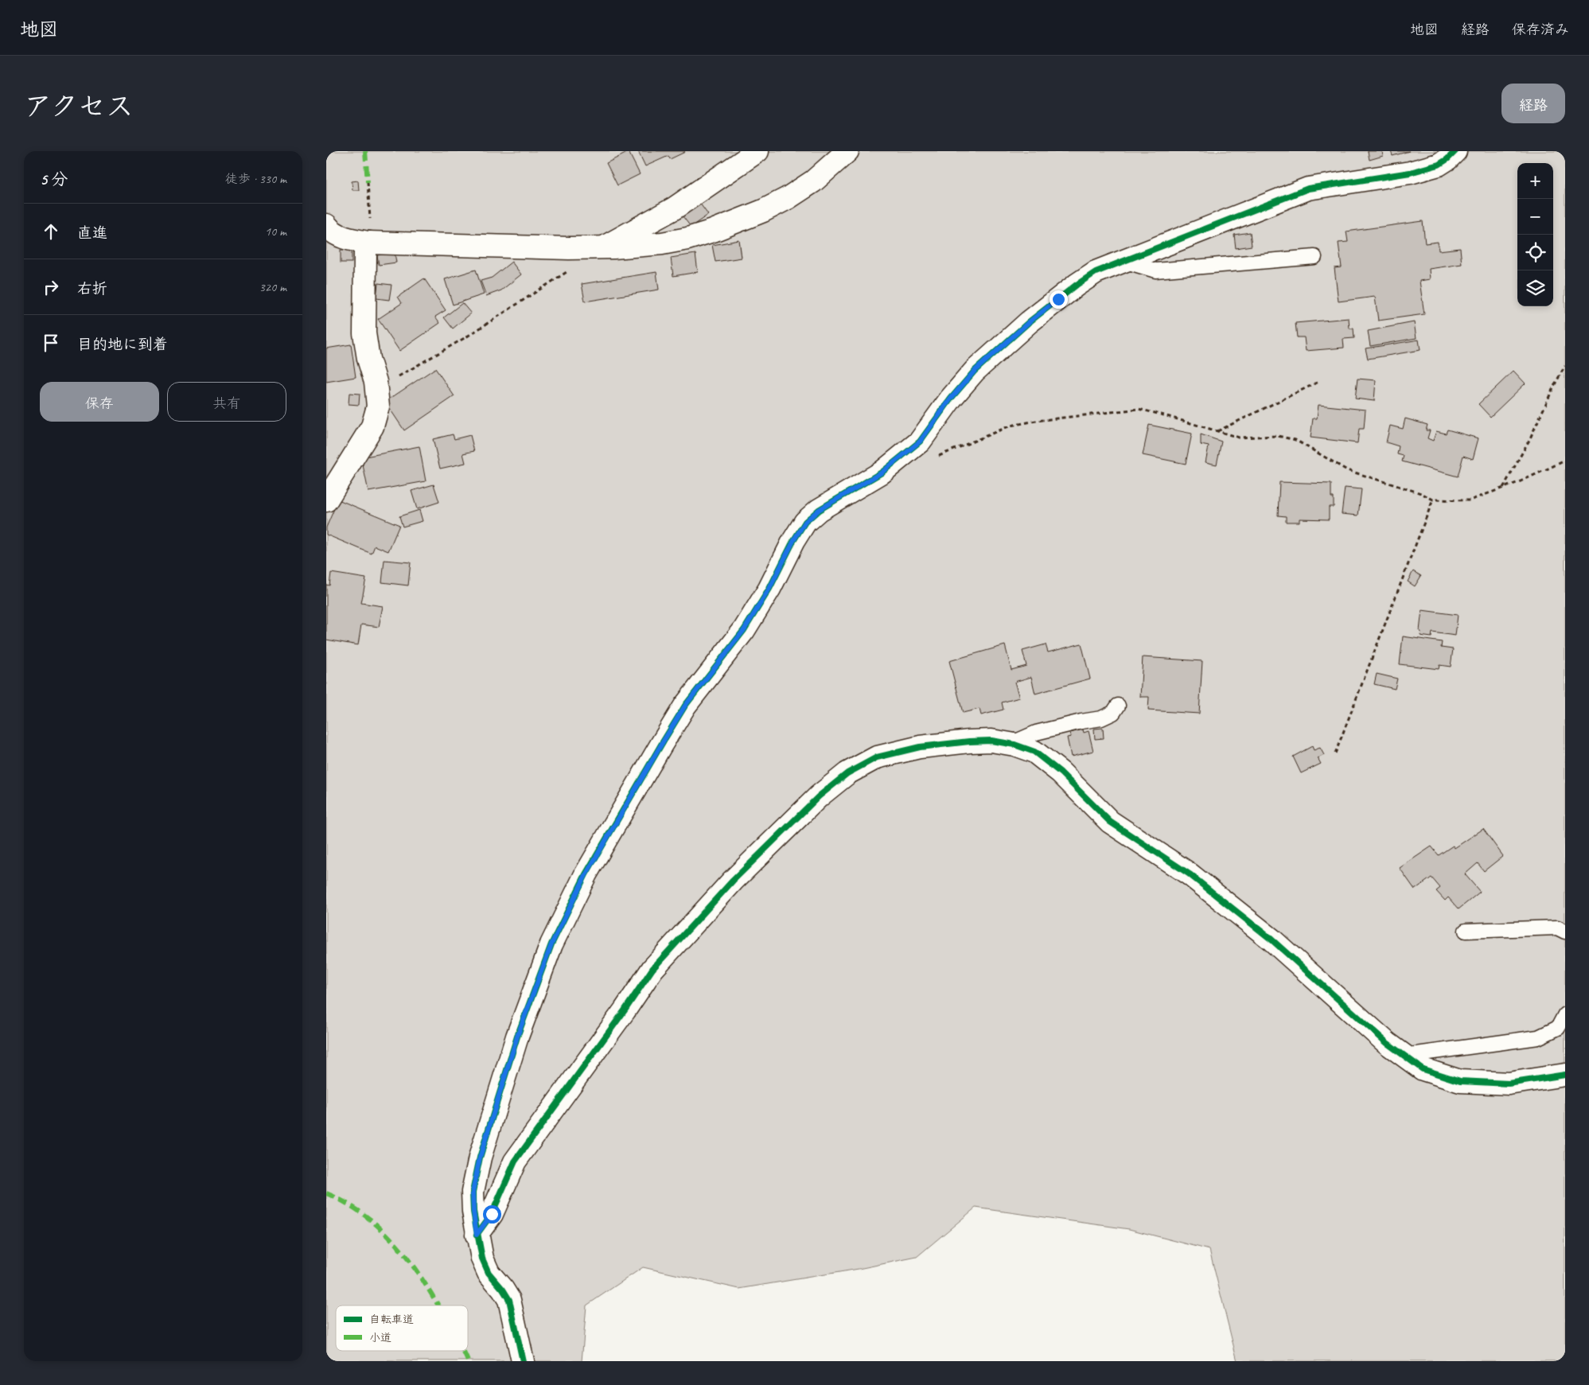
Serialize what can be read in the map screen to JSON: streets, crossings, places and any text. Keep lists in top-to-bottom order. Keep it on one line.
{"legend":["自転車道","小道"],"page":{"header":"地図","nav":["地図","経路","保存済み"],"title":"アクセス","buttons":["経路",["保存","共有"]],"heading":["5 分","徒歩 · 330 m"],"map_buttons":["+","−"],"list":[["直進","10 m"],["右折","320 m"],"目的地に到着"]}}
